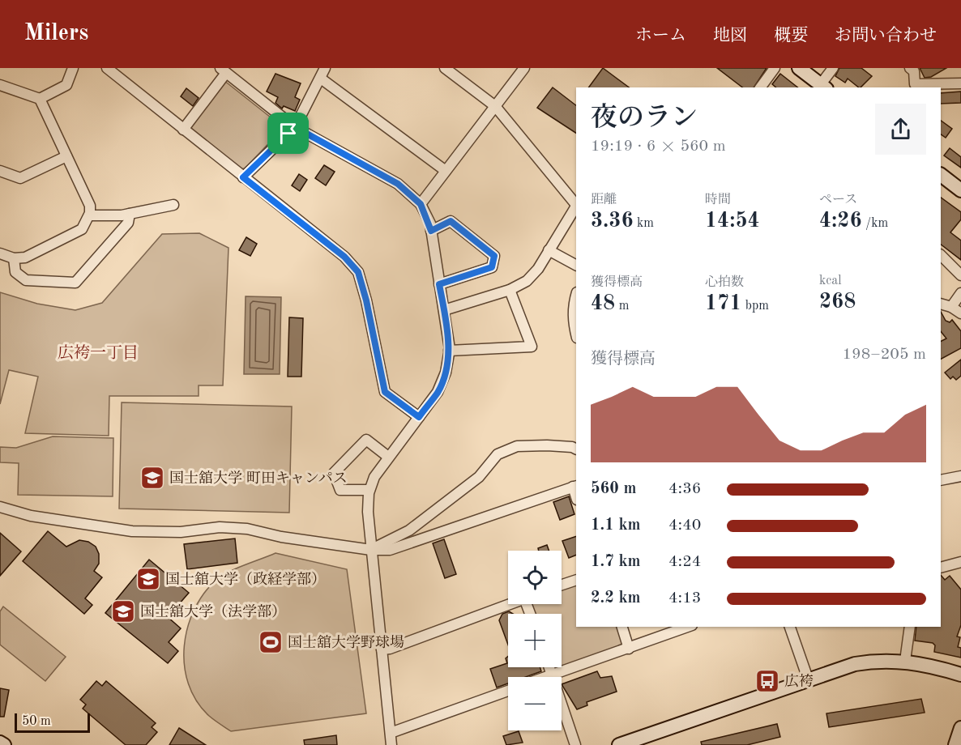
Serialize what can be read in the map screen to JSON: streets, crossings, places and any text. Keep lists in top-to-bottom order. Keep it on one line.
{"districts":["広袴一丁目"],"places":{"school or university":["国士舘大学 町田キャンパス","国士舘大学（政経学部）","国士舘大学（法学部）"],"sports":["国士舘大学野球場"],"bus stop":["広袴"]},"scale_bar":"50 m","page":{"header":"Milers","nav":["ホーム","地図","概要","お問い合わせ"],"heading":["夜のラン","19:19 · 6 × 560 m"],"stats":[["距離","3.36 km"],["時間","14:54"],["ペース","4:26 /km"],["獲得標高","48 m"],["心拍数","171 bpm"],["kcal","268"]],"chart":["獲得標高","198–205 m"],"list":[{"name":"560 m","note":"4:36"},{"name":"1.1 km","note":"4:40"},{"name":"1.7 km","note":"4:24"},{"name":"2.2 km","note":"4:13"}],"map_buttons":["+","−"],"scale":"50 m"}}
